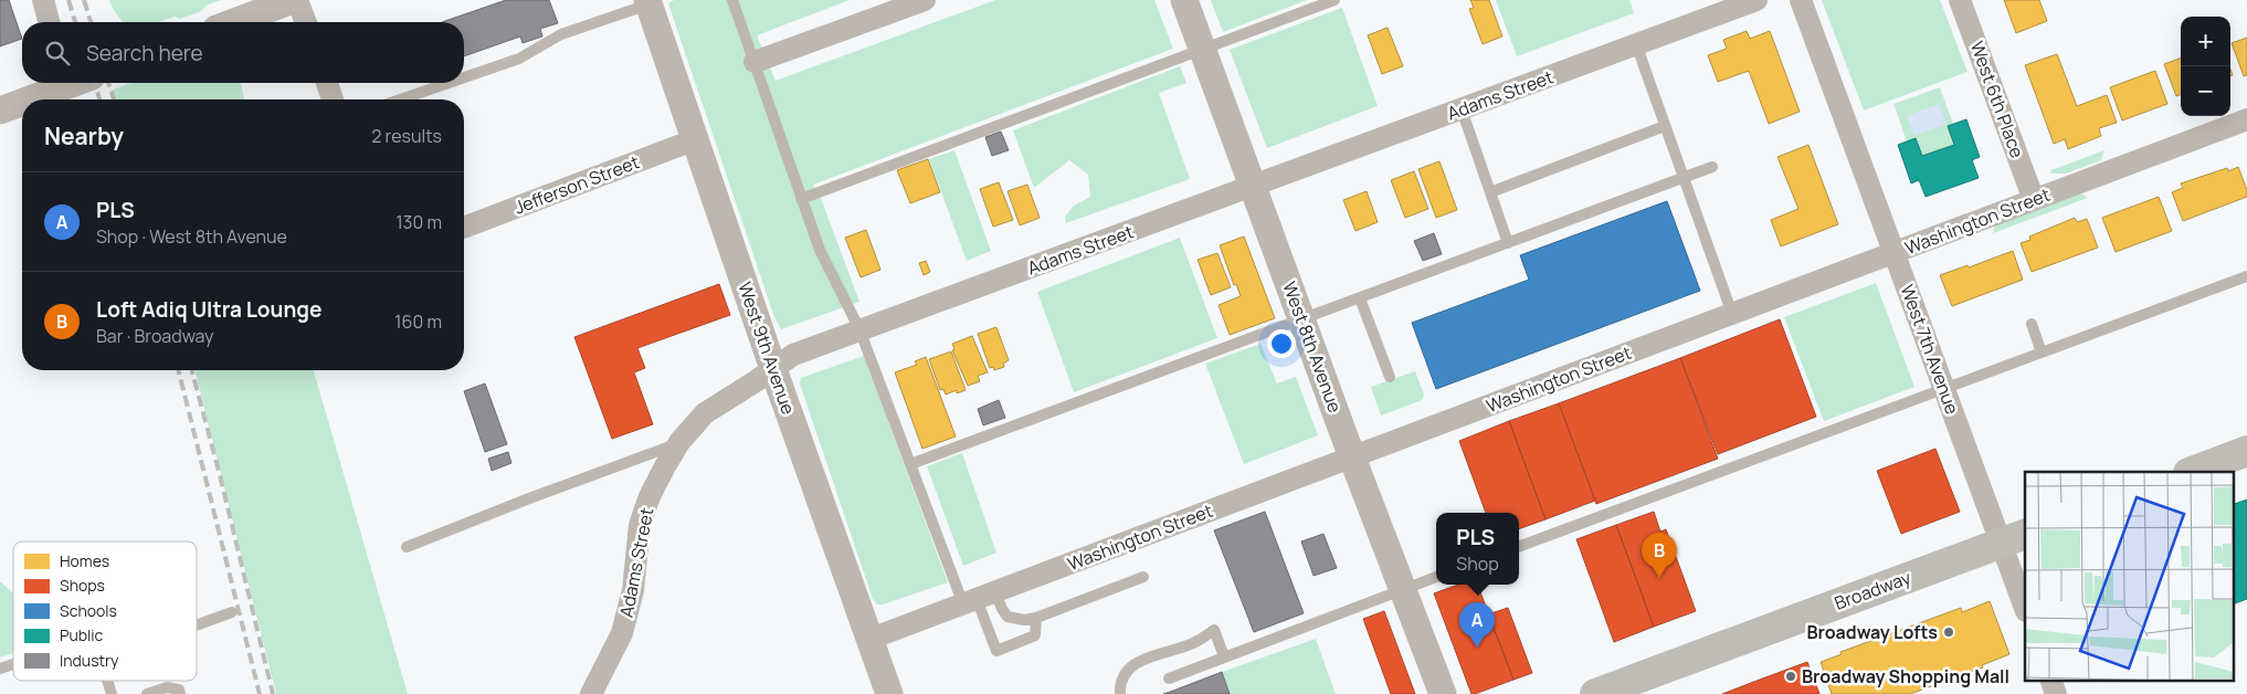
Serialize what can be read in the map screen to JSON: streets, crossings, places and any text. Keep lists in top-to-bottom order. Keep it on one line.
{"streets":{"main road":["Broadway"],"street":["Adams Street","West 6th Place","Jefferson Street","Washington Street","West 8th Avenue","West 9th Avenue","West 7th Avenue"]},"crossings":[["Adams Street","West 8th Avenue"],["Adams Street","West 9th Avenue"],["West 6th Place","Washington Street"],["Jefferson Street","West 9th Avenue"],["Washington Street","West 8th Avenue"],["Washington Street","West 9th Avenue"],["Washington Street","West 7th Avenue"],["West 7th Avenue","Broadway"]],"places":["Broadway Lofts","Broadway Shopping Mall"],"legend":["Homes","Shops","Schools","Public","Industry"],"page":{"map_buttons":["+","−"],"search":"Search here","heading":["Nearby","2 results"],"list":[{"mark":"A","name":"PLS","note":"Shop · West 8th Avenue","value":"130 m"},{"mark":"B","name":"Loft Adiq Ultra Lounge","note":"Bar · Broadway","value":"160 m"}],"popup":["PLS","Shop"],"pins":["B","A"]}}
